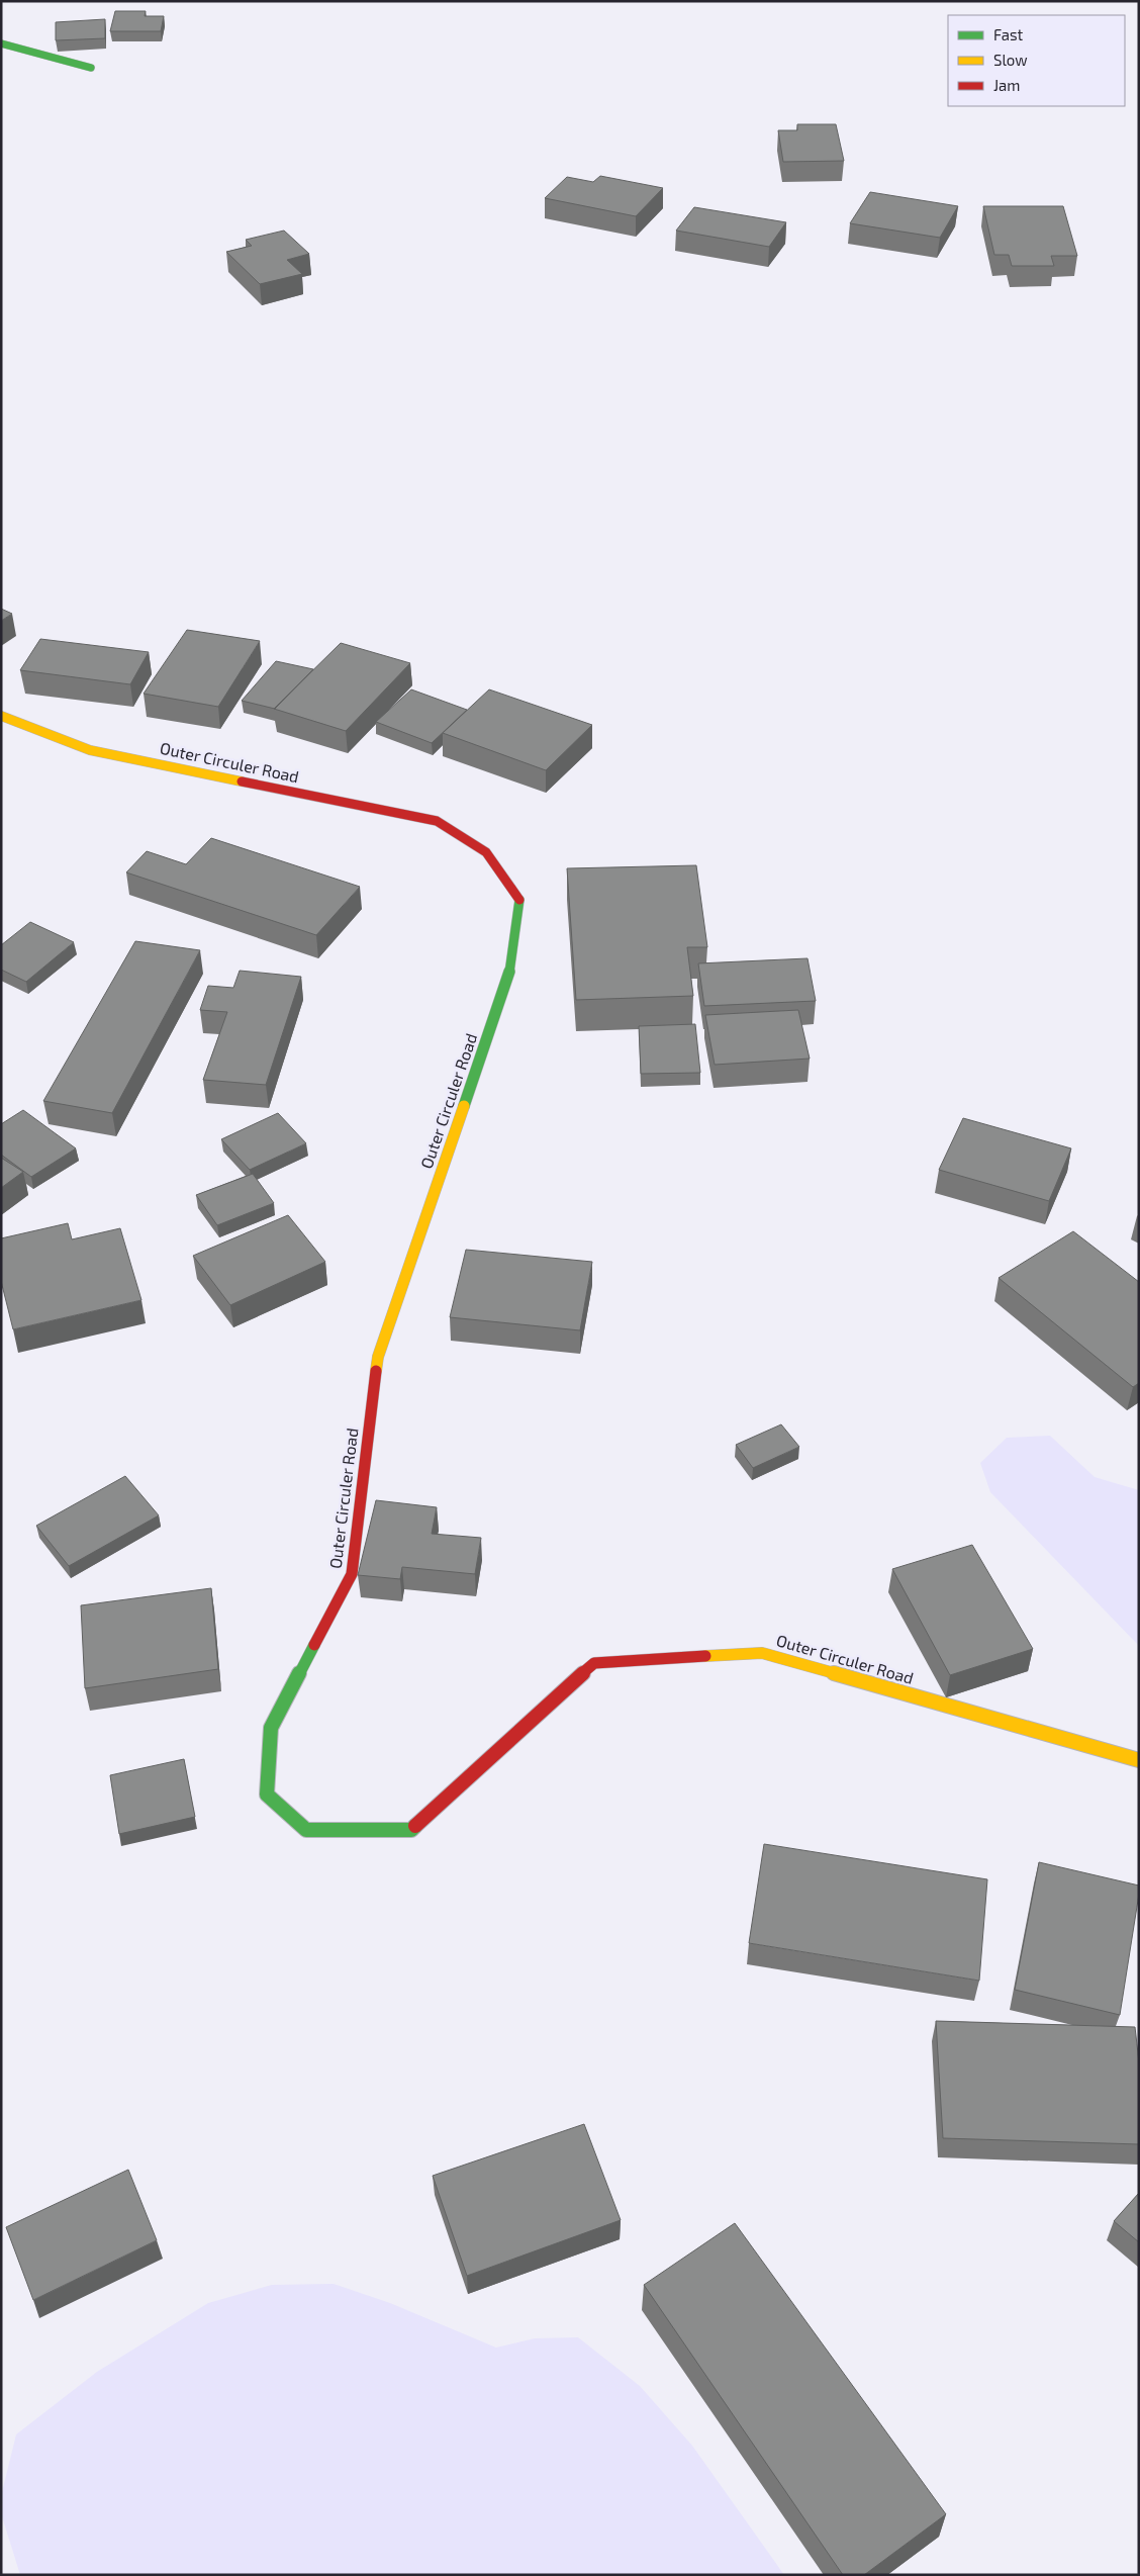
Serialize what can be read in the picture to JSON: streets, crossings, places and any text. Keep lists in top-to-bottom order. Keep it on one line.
{"streets":{"street":["Outer Circuler Road"]},"legend":["Fast","Slow","Jam"]}
